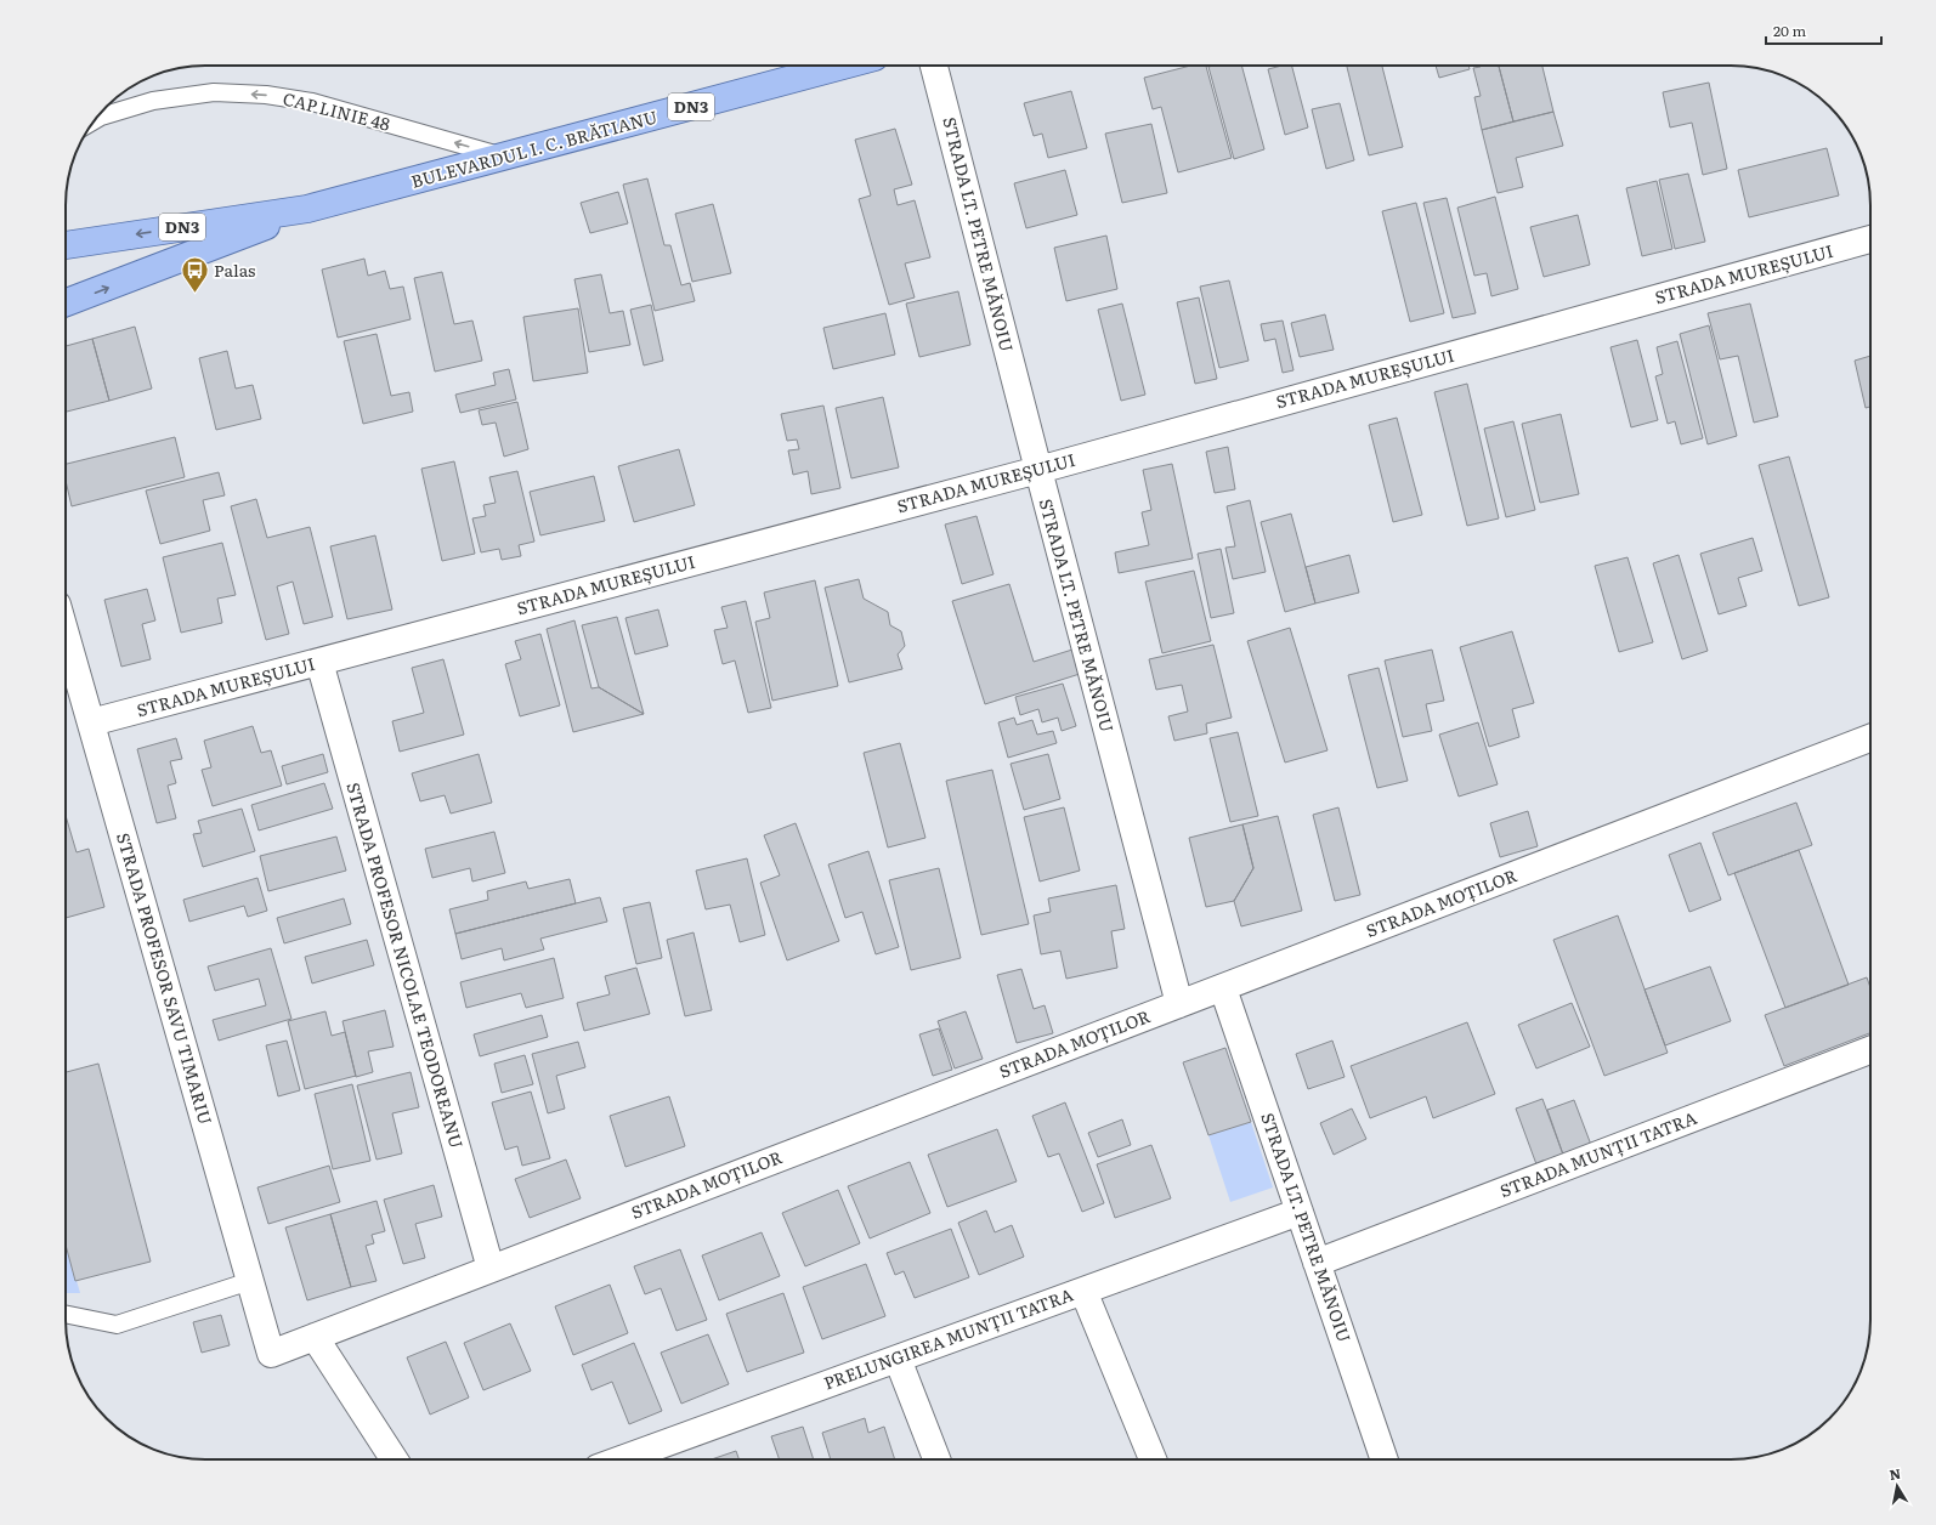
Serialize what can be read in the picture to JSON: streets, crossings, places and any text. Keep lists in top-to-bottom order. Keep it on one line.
{"streets":{"main road":["DN3","BULEVARDUL I. C. BRĂTIANU"],"street":["STRADA LT. PETRE MĂNOIU","STRADA MUREȘULUI","STRADA MOȚILOR","STRADA PROFESOR NICOLAE TEODOREANU","STRADA PROFESOR SAVU TIMARIU","STRADA MUNȚII TATRA","PRELUNGIREA MUNȚII TATRA"],"lane":["CAP LINIE 48"]},"crossings":[["CAP LINIE 48","BULEVARDUL I. C. BRĂTIANU"],["STRADA LT. PETRE MĂNOIU","STRADA MUREȘULUI"],["STRADA LT. PETRE MĂNOIU","STRADA MOȚILOR"],["STRADA LT. PETRE MĂNOIU","STRADA MUNȚII TATRA"],["STRADA LT. PETRE MĂNOIU","PRELUNGIREA MUNȚII TATRA"],["STRADA MUREȘULUI","STRADA PROFESOR NICOLAE TEODOREANU"],["STRADA MUREȘULUI","STRADA PROFESOR SAVU TIMARIU"],["STRADA MOȚILOR","STRADA PROFESOR NICOLAE TEODOREANU"],["STRADA MOȚILOR","STRADA PROFESOR SAVU TIMARIU"]],"one_way":["CAP LINIE 48"],"places":{"bus stop":["Palas"]},"scale_bar":"20 m","north":"top"}
